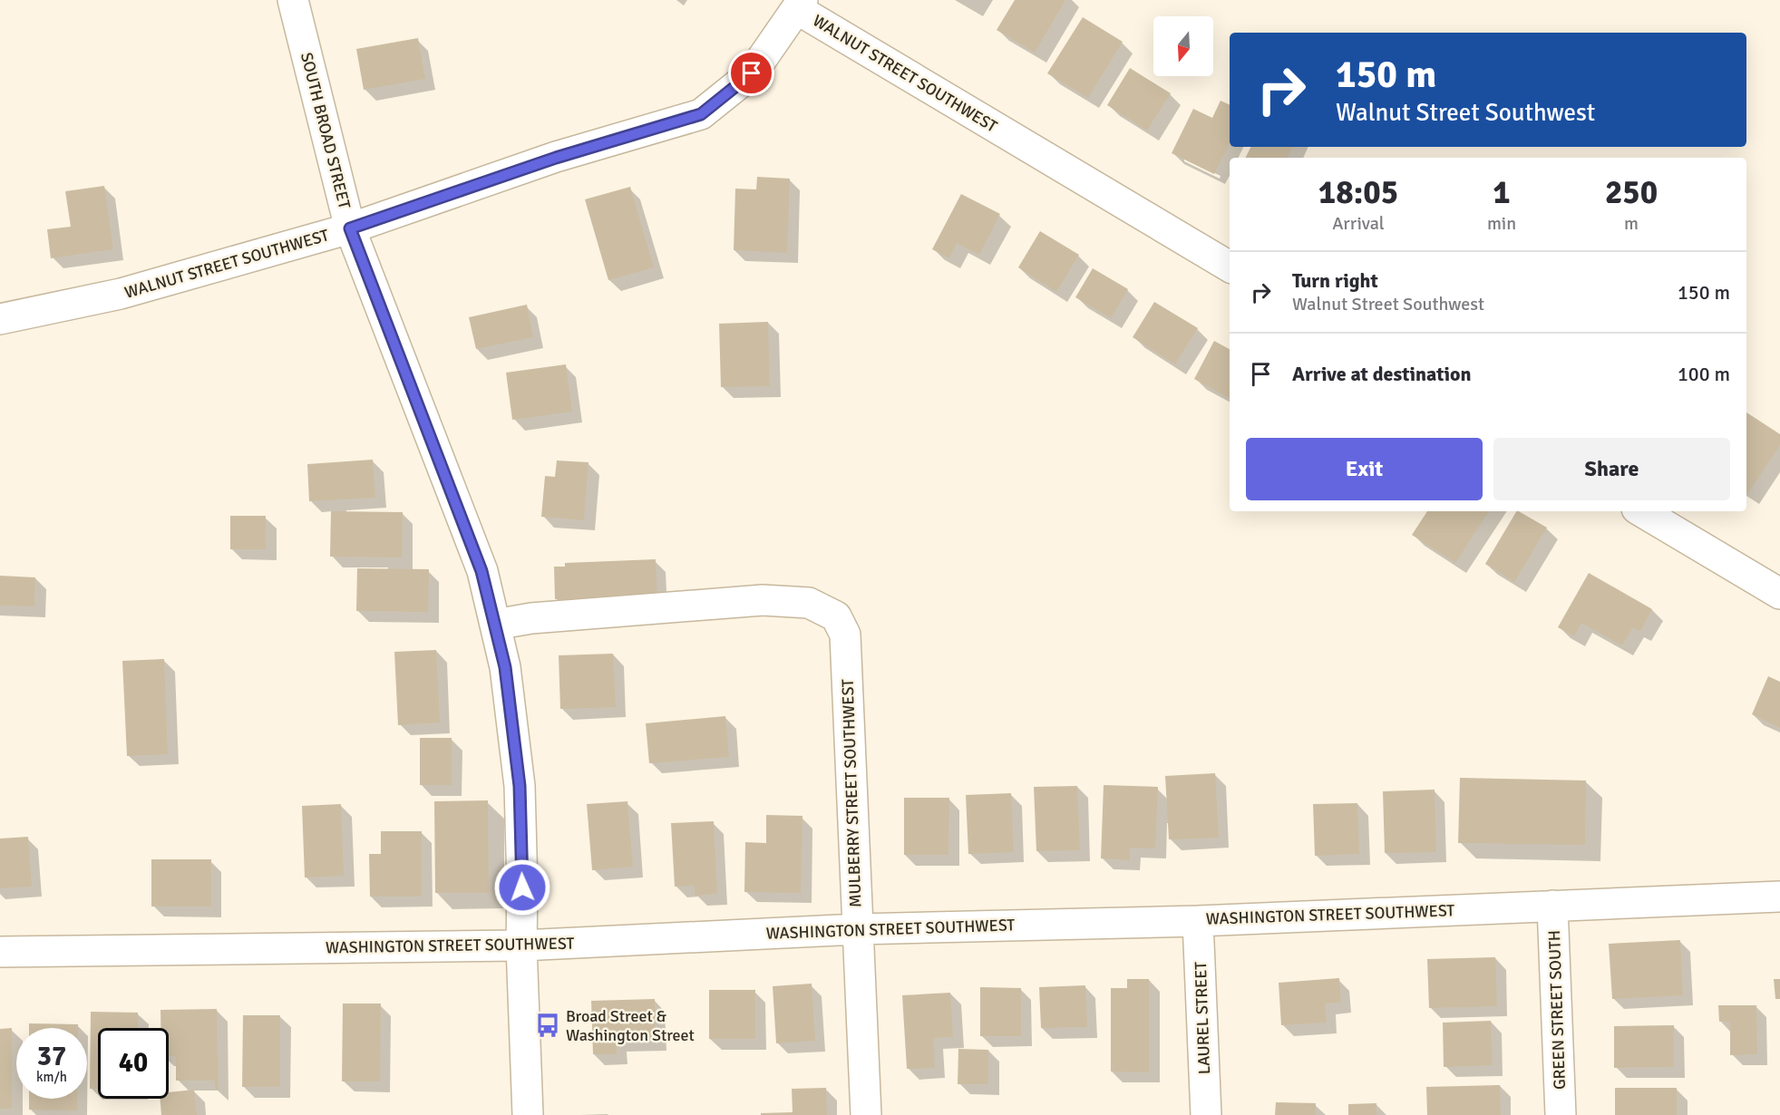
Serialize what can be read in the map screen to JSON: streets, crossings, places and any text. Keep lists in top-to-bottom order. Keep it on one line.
{"streets":{"street":["WALNUT STREET SOUTHWEST","SOUTH BROAD STREET","MULBERRY STREET SOUTHWEST","WASHINGTON STREET SOUTHWEST","GREEN STREET SOUTH","LAUREL STREET"]},"crossings":[["WALNUT STREET SOUTHWEST","SOUTH BROAD STREET"],["SOUTH BROAD STREET","MULBERRY STREET SOUTHWEST"],["SOUTH BROAD STREET","WASHINGTON STREET SOUTHWEST"],["MULBERRY STREET SOUTHWEST","WASHINGTON STREET SOUTHWEST"],["WASHINGTON STREET SOUTHWEST","GREEN STREET SOUTH"],["WASHINGTON STREET SOUTHWEST","LAUREL STREET"]],"places":{"bus stop":["Broad Street & Washington Street"]},"north":"bottom","page":{"turn":["150 m","Walnut Street Southwest"],"eta":["18:05","Arrival","1","min","250","m"],"list":[{"name":"Turn right","note":"Walnut Street Southwest","value":"150 m"},{"name":"Arrive at destination","value":"100 m"}],"buttons":["Exit","Share"],"speed":"37 km/h","limit":"40"}}
